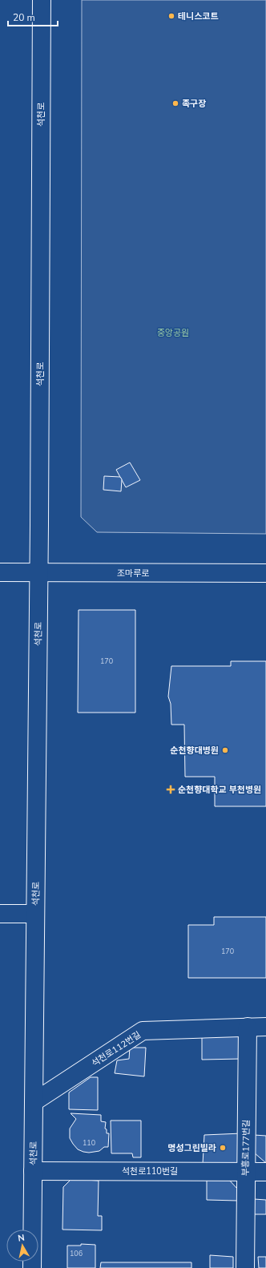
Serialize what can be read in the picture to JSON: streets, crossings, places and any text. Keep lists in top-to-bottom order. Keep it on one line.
{"streets":{"street":["석천로","조마루로","석천로112번길","부흥로177번길","석천로110번길"]},"crossings":[["석천로","조마루로"],["석천로","석천로112번길"],["석천로","석천로110번길"],["석천로112번길","부흥로177번길"],["부흥로177번길","석천로110번길"]],"parks":["중앙공원"],"places":{"other":["테니스코트","족구장","순천향대병원","명성그린빌라"],"health":["순천향대학교 부천병원"]},"house_numbers":["170","170","110","106"],"scale_bar":"20 m","north":"top"}
